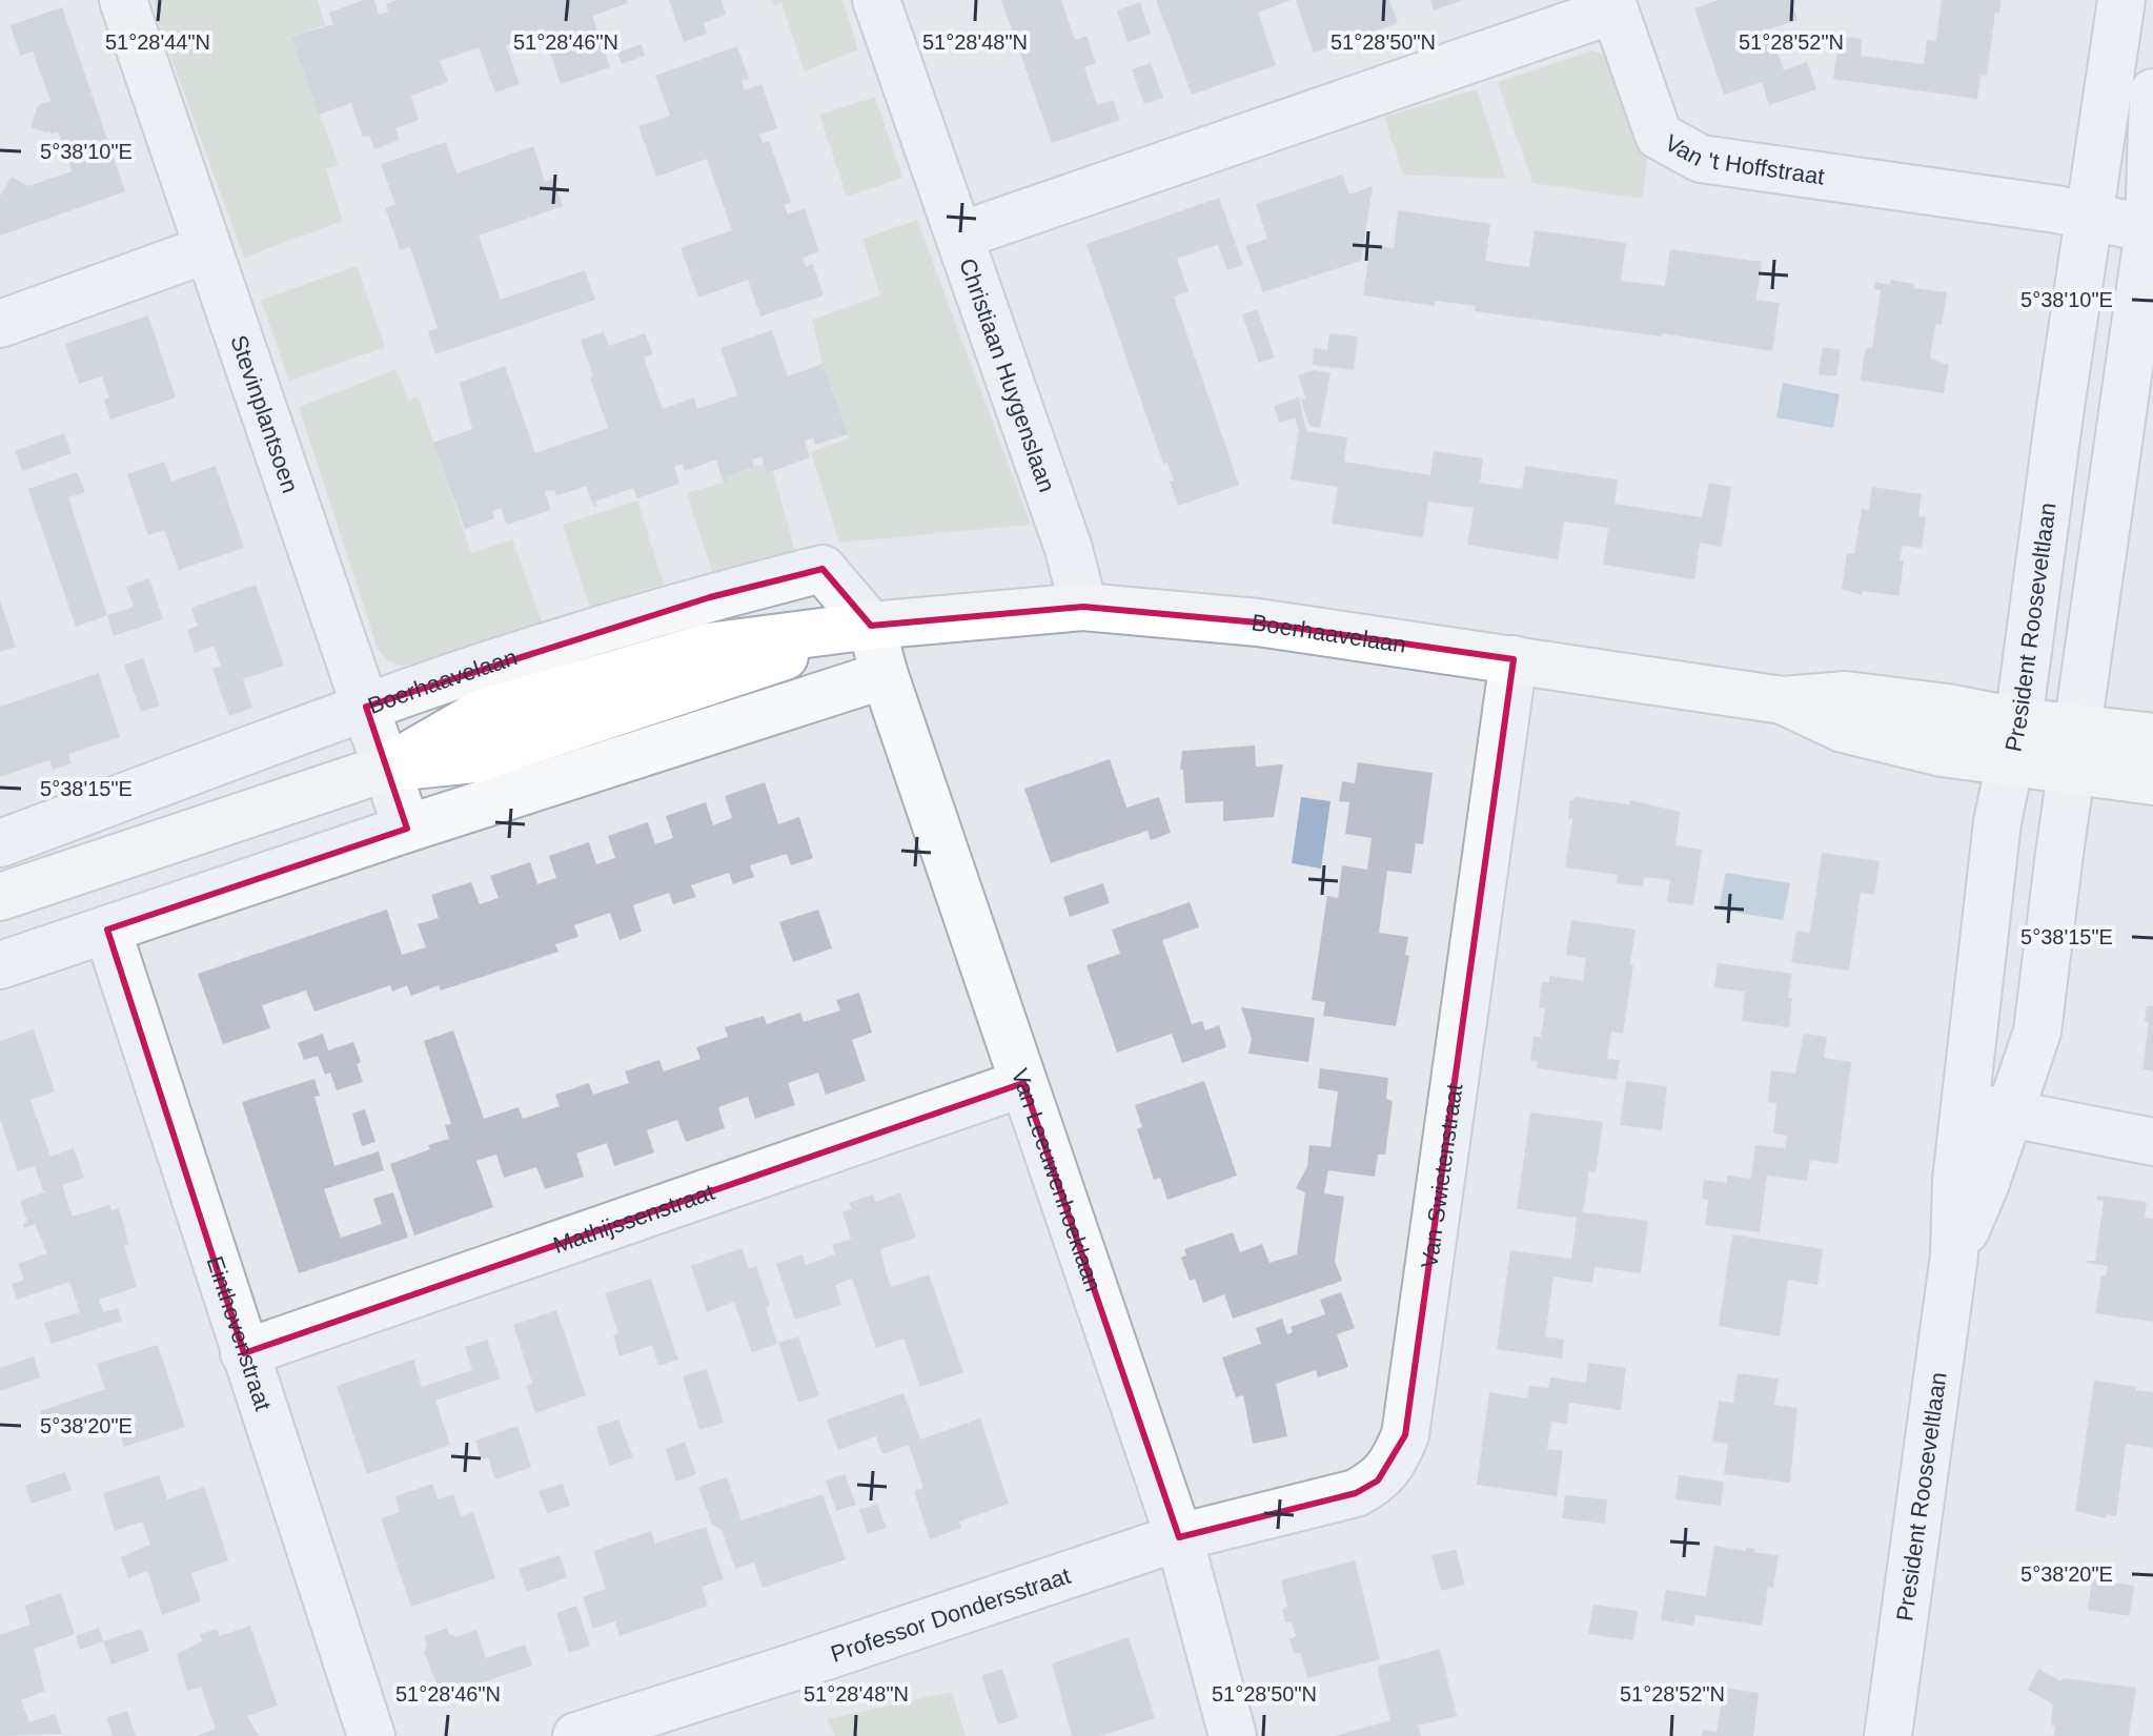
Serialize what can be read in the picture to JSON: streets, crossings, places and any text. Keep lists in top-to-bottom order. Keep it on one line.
{"streets":{"main road":["Boerhaavelaan"],"street":["Van 't Hoffstraat","Christiaan Huygenslaan","Stevinplantsoen","President Rooseveltlaan","Van Swietenstraat","Van Leeuwenhoeklaan","Mathijssenstraat","Einthovenstraat","Professor Dondersstraat"]},"crossings":[["Van 't Hoffstraat","Christiaan Huygenslaan"],["Van 't Hoffstraat","President Rooseveltlaan"],["Christiaan Huygenslaan","Boerhaavelaan"],["Stevinplantsoen","Boerhaavelaan"],["President Rooseveltlaan","Boerhaavelaan"],["Boerhaavelaan","Van Swietenstraat"],["Boerhaavelaan","Van Leeuwenhoeklaan"],["Van Swietenstraat","Van Leeuwenhoeklaan"],["Van Swietenstraat","Professor Dondersstraat"],["Van Leeuwenhoeklaan","Mathijssenstraat"],["Van Leeuwenhoeklaan","Professor Dondersstraat"],["Mathijssenstraat","Einthovenstraat"]],"coordinates":["51°28'44\"N","51°28'46\"N","51°28'48\"N","51°28'50\"N","51°28'52\"N","5°38'10\"E","5°38'15\"E","5°38'20\"E"]}
